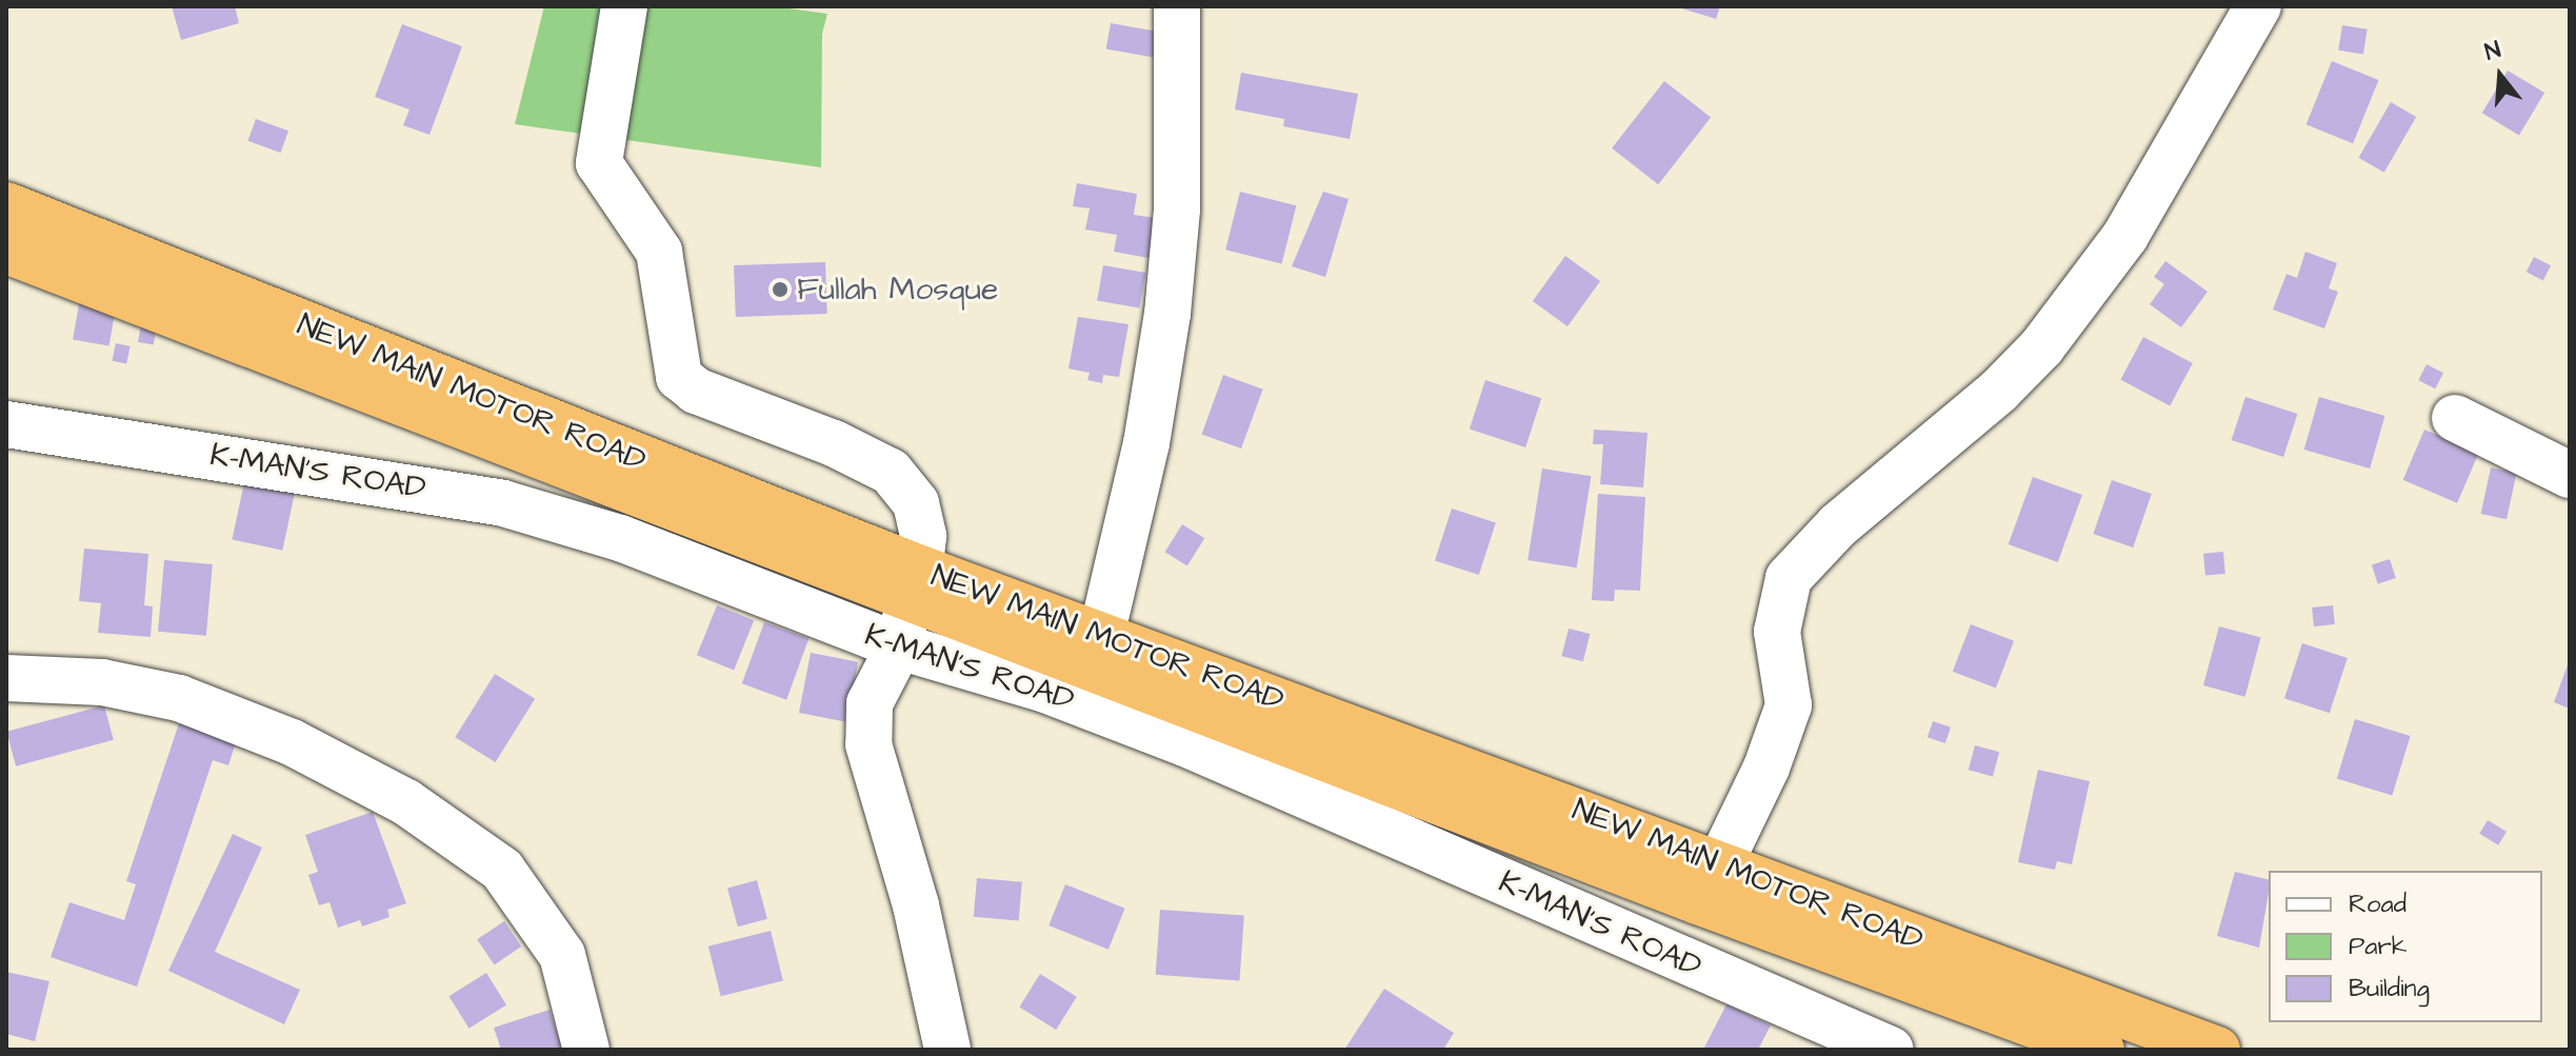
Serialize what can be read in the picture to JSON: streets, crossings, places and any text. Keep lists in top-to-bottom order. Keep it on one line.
{"streets":{"highway":["NEW MAIN MOTOR ROAD"],"street":["K-MAN'S ROAD"]},"crossings":[["NEW MAIN MOTOR ROAD","K-MAN'S ROAD"]],"places":["Fullah Mosque"],"legend":["Road","Park","Building"],"north":"top"}
